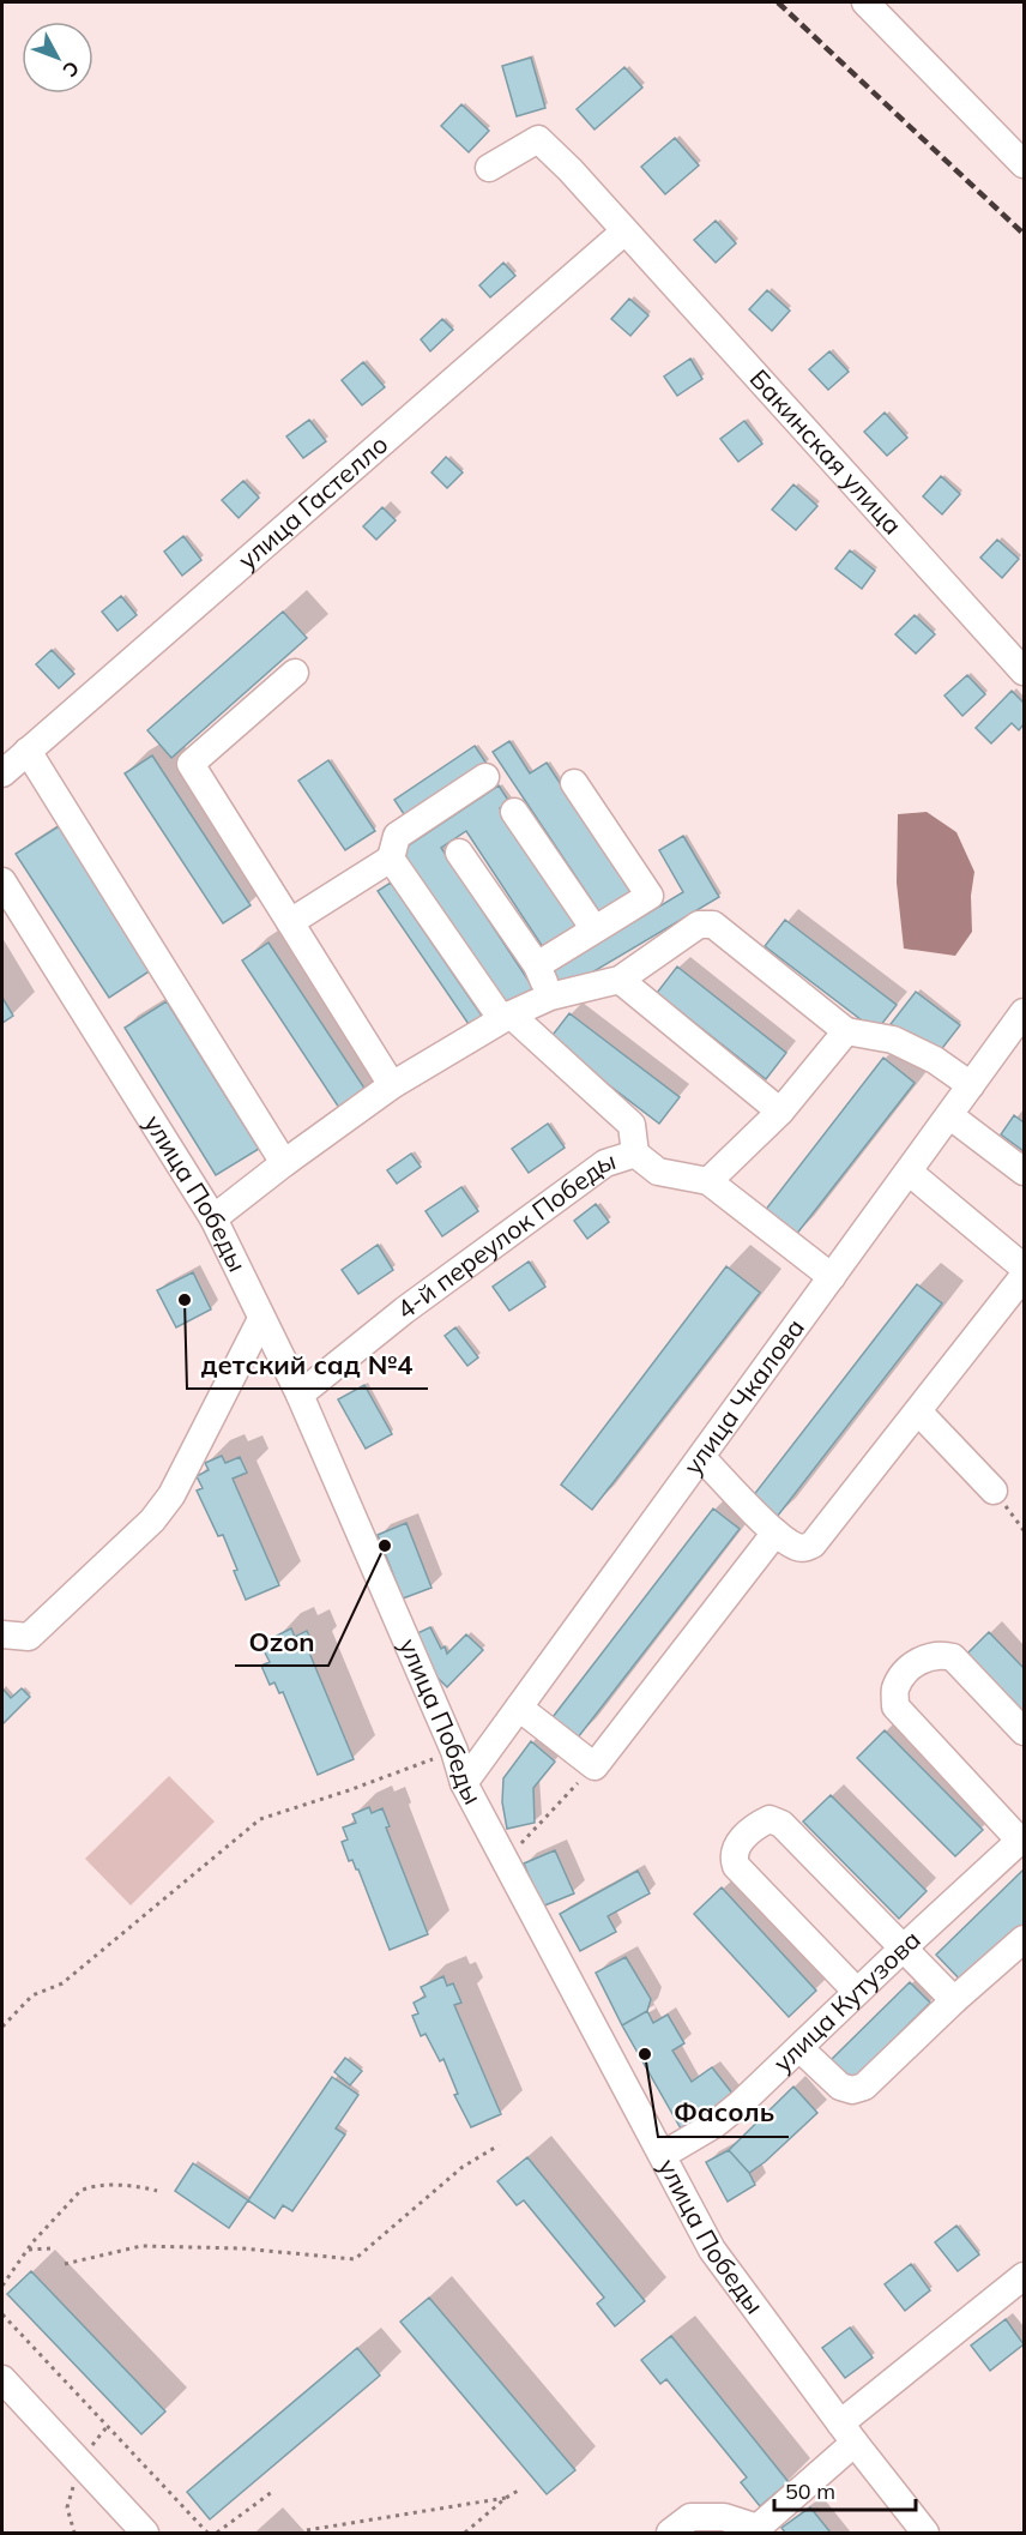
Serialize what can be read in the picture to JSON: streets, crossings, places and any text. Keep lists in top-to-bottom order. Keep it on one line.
{"streets":{"street":["Бакинская улица","улица Гастелло","улица Победы","4-й переулок Победы","улица Чкалова","улица Кутузова"]},"crossings":[["Бакинская улица","улица Гастелло"],["улица Победы","4-й переулок Победы"],["улица Победы","улица Чкалова"],["улица Победы","улица Кутузова"],["4-й переулок Победы","улица Чкалова"]],"places":["детский сад №4","Ozon","Фасоль"],"scale_bar":"50 m","north":"bottom right"}
